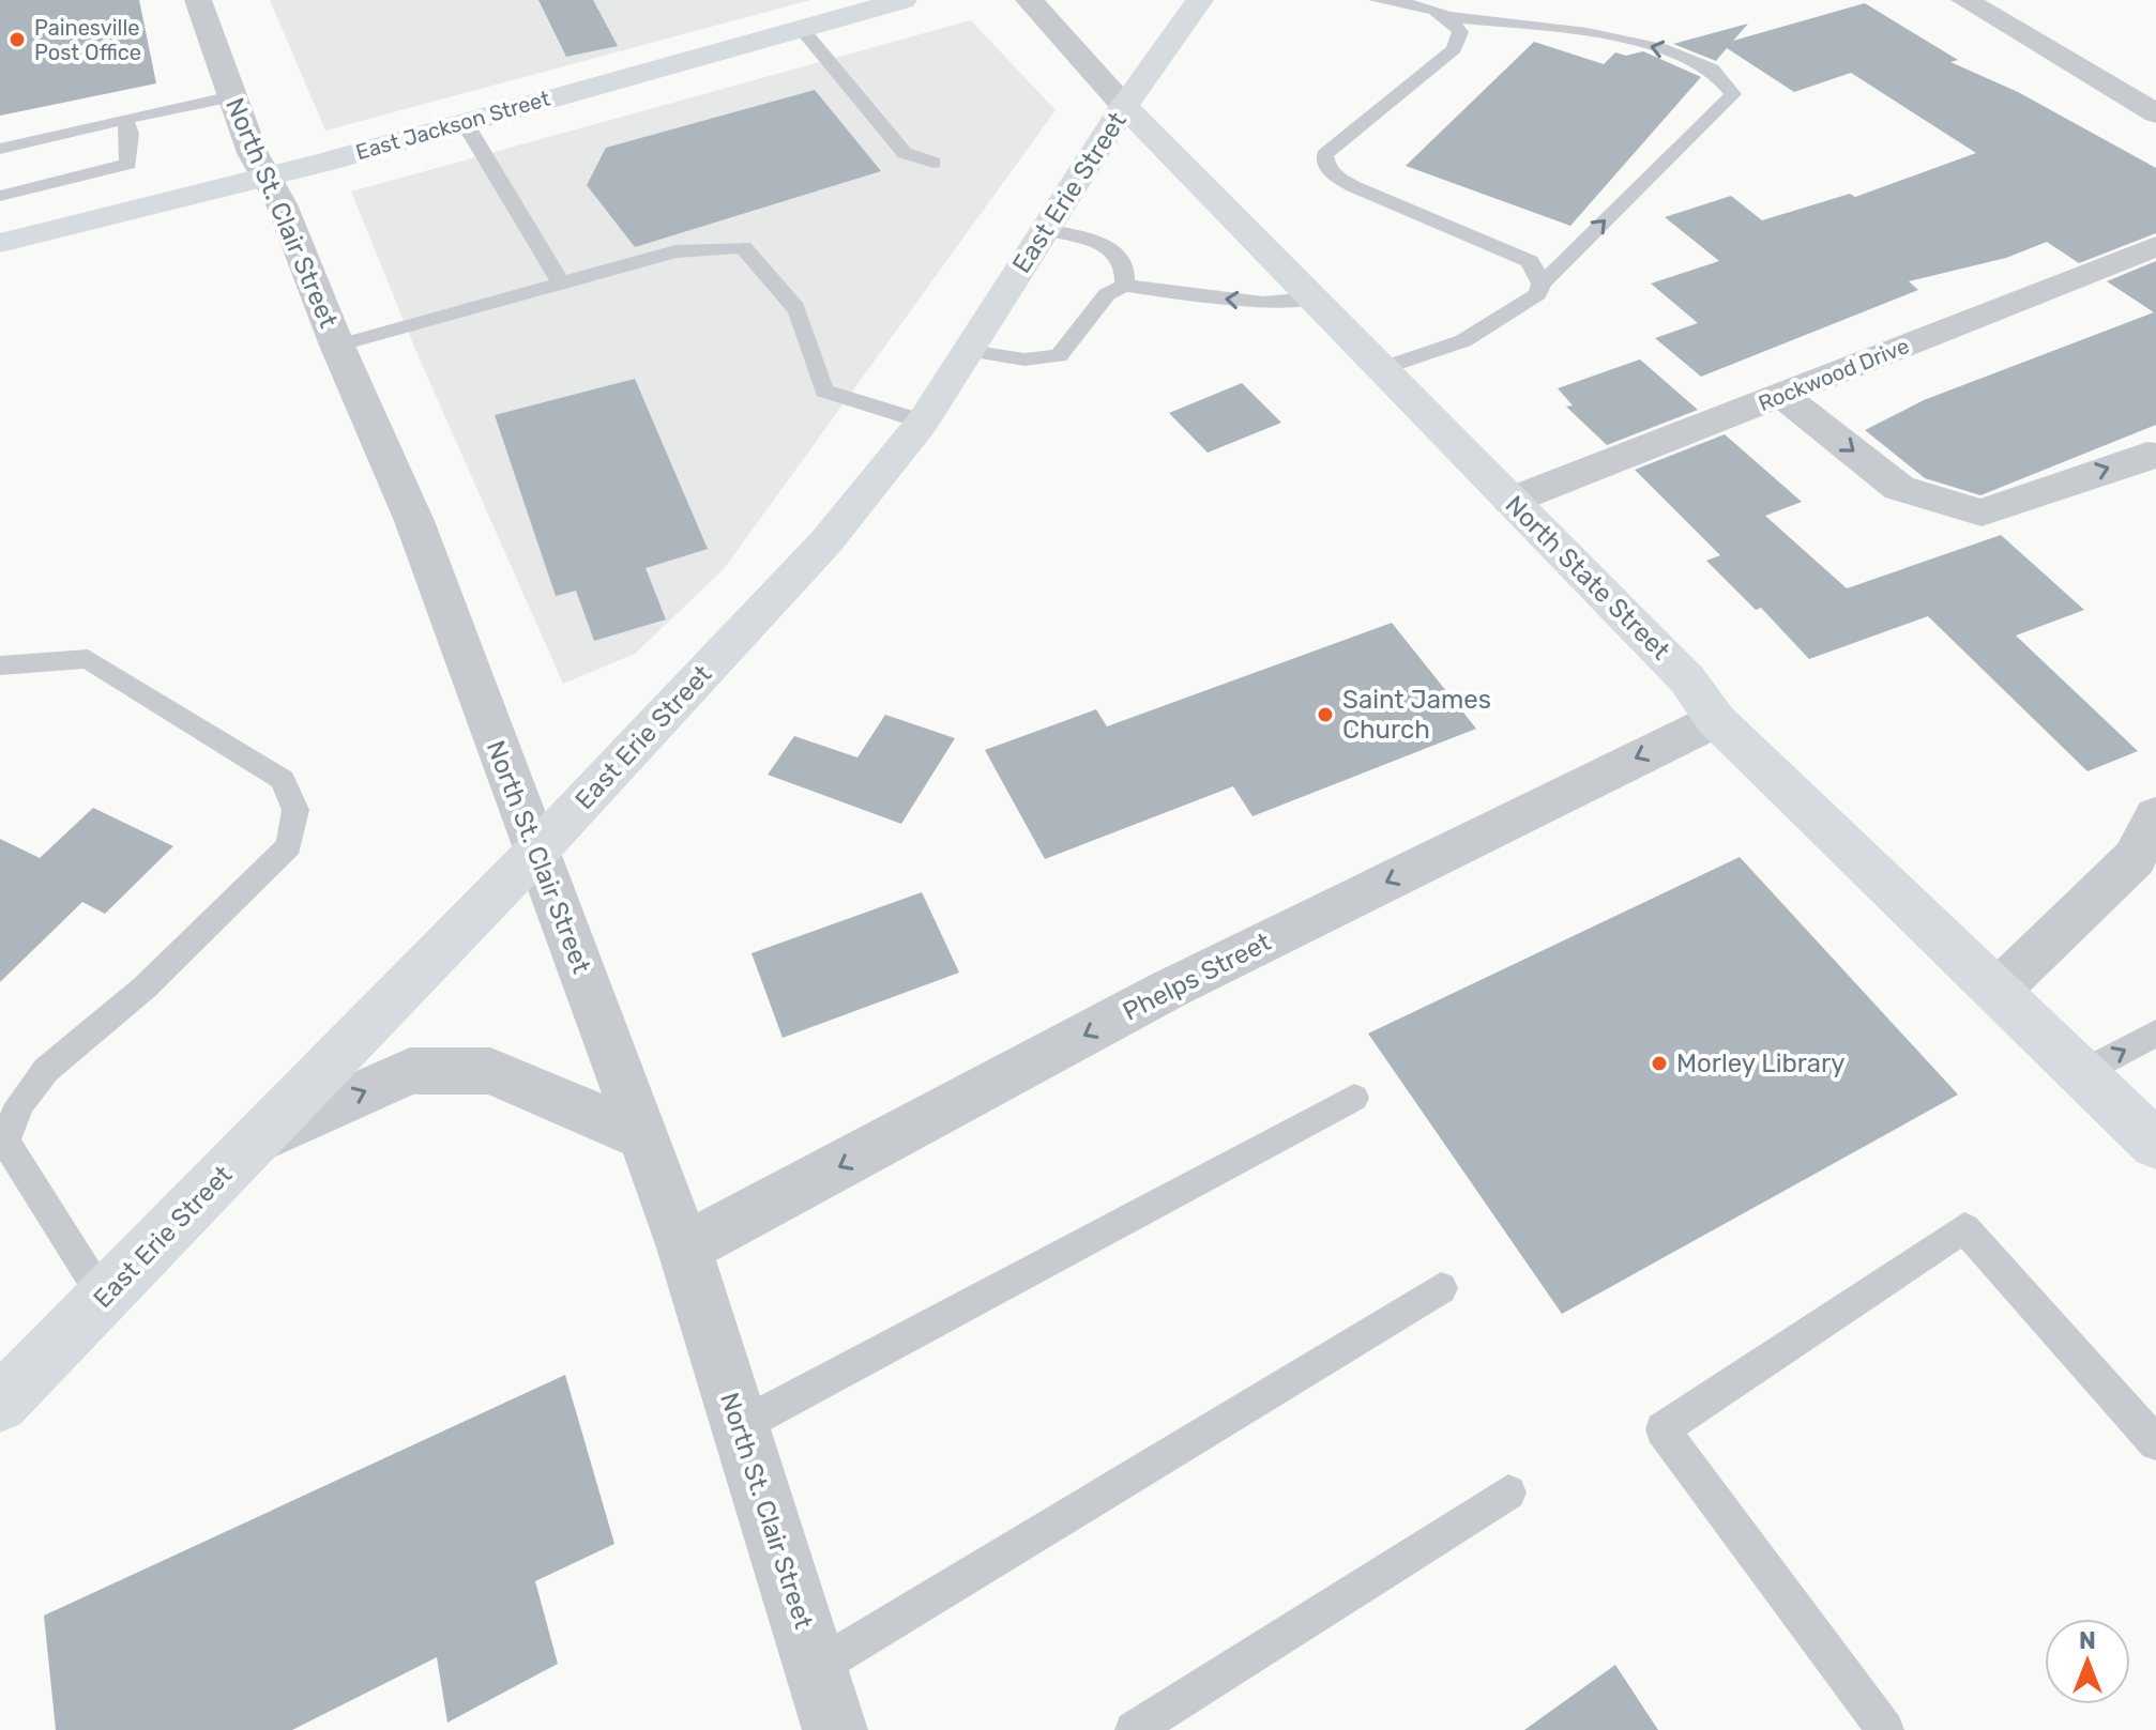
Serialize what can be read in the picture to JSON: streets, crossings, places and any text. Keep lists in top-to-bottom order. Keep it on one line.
{"streets":{"main road":["East Jackson Street","East Erie Street","North State Street"],"street":["North St. Clair Street","Rockwood Drive","Phelps Street"]},"crossings":[["East Jackson Street","North St. Clair Street"],["East Erie Street","North St. Clair Street"],["East Erie Street","North State Street"],["North St. Clair Street","Phelps Street"],["Rockwood Drive","North State Street"],["North State Street","Phelps Street"]],"one_way":["Phelps Street"],"places":["Painesville Post Office","Saint James Church","Morley Library"],"north":"top"}
